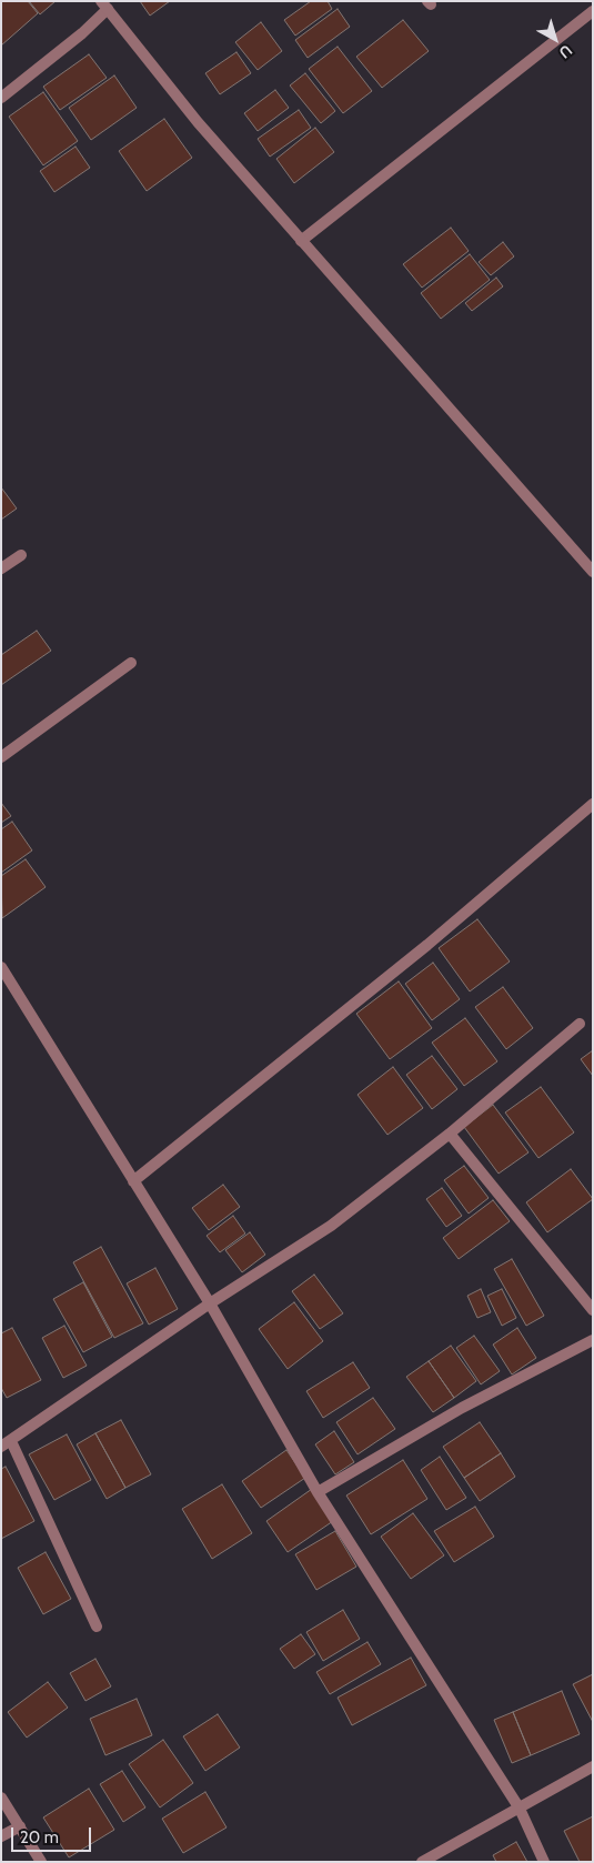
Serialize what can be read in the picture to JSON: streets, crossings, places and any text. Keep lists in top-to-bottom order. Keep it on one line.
{"scale_bar":"20 m","north":"bottom right"}
